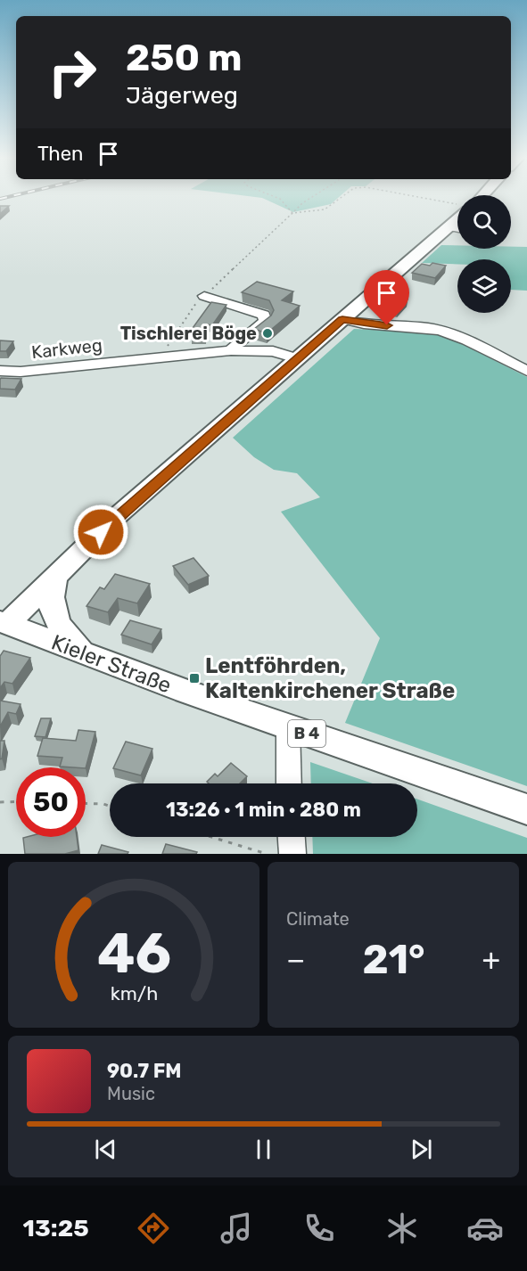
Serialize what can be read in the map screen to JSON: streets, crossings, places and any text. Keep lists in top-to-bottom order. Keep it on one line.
{"streets":{"main road":["Kieler Straße","B 4"],"street":["Karkweg"]},"places":{"other":["Tischlerei Böge"],"transit":["Lentföhrden, Kaltenkirchener Straße"]},"page":{"turn":["250 m","Jägerweg"],"then":"Then","limit":"50","trip":"13:26 · 1 min · 280 m","tile":"Climate","heat":["−","21°","+"],"song":["90.7 FM","Music"],"tabs":"13:25","gauge":["46","km/h"]}}
